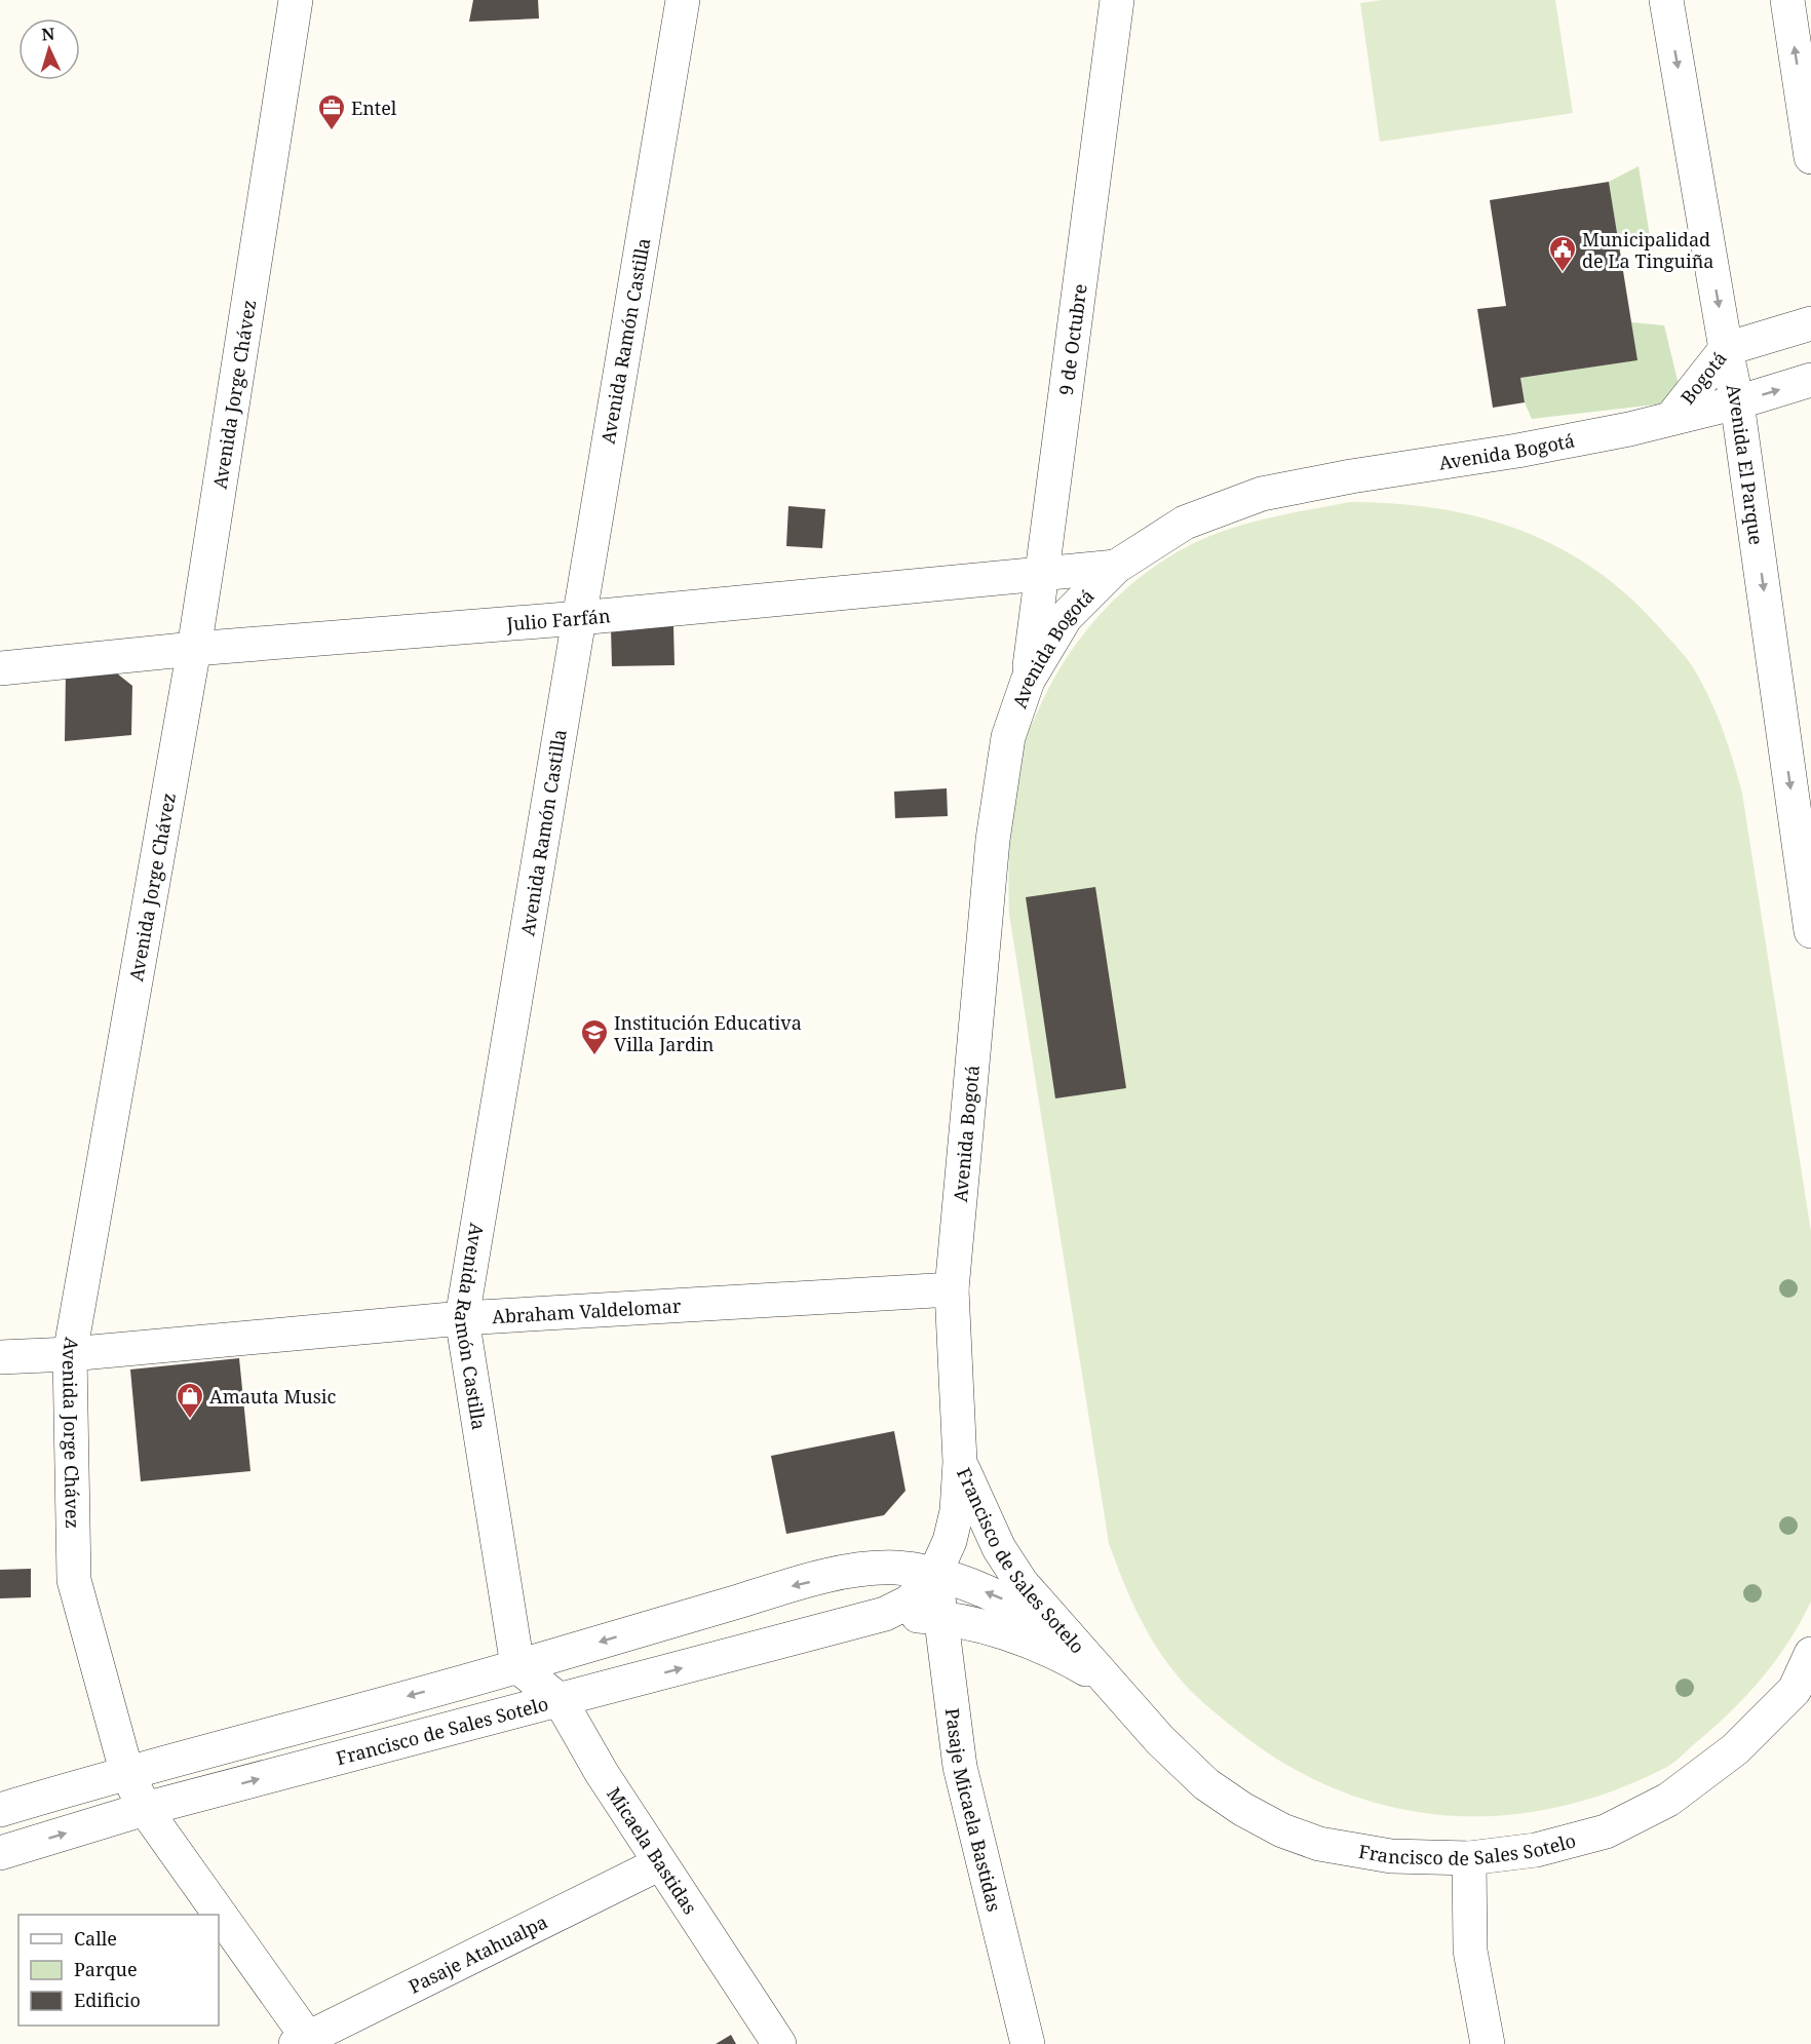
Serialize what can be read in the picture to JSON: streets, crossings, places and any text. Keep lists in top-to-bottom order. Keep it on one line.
{"streets":{"street":["Avenida Ramón Castilla","9 de Octubre","Bogotá","Avenida Jorge Chávez","Avenida Bogotá","Avenida El Parque","Julio Farfán","Abraham Valdelomar","Francisco de Sales Sotelo","Pasaje Micaela Bastidas","Micaela Bastidas","Pasaje Atahualpa"]},"crossings":[["Avenida Ramón Castilla","Julio Farfán"],["Avenida Ramón Castilla","Abraham Valdelomar"],["Avenida Ramón Castilla","Micaela Bastidas"],["9 de Octubre","Avenida Bogotá"],["9 de Octubre","Julio Farfán"],["Bogotá","Avenida Bogotá"],["Bogotá","Avenida El Parque"],["Avenida Jorge Chávez","Julio Farfán"],["Avenida Jorge Chávez","Abraham Valdelomar"],["Avenida Jorge Chávez","Francisco de Sales Sotelo"],["Avenida Jorge Chávez","Pasaje Atahualpa"],["Avenida Bogotá","Avenida El Parque"],["Avenida Bogotá","Julio Farfán"],["Avenida Bogotá","Abraham Valdelomar"],["Avenida Bogotá","Francisco de Sales Sotelo"],["Francisco de Sales Sotelo","Pasaje Micaela Bastidas"],["Francisco de Sales Sotelo","Micaela Bastidas"],["Micaela Bastidas","Pasaje Atahualpa"]],"one_way":["Avenida El Parque"],"places":{"office":["Entel"],"public building":["Municipalidad de La Tinguiña"],"school or university":["Institución Educativa Villa Jardin"],"shop":["Amauta Music"]},"legend":["Calle","Parque","Edificio"],"north":"top"}
